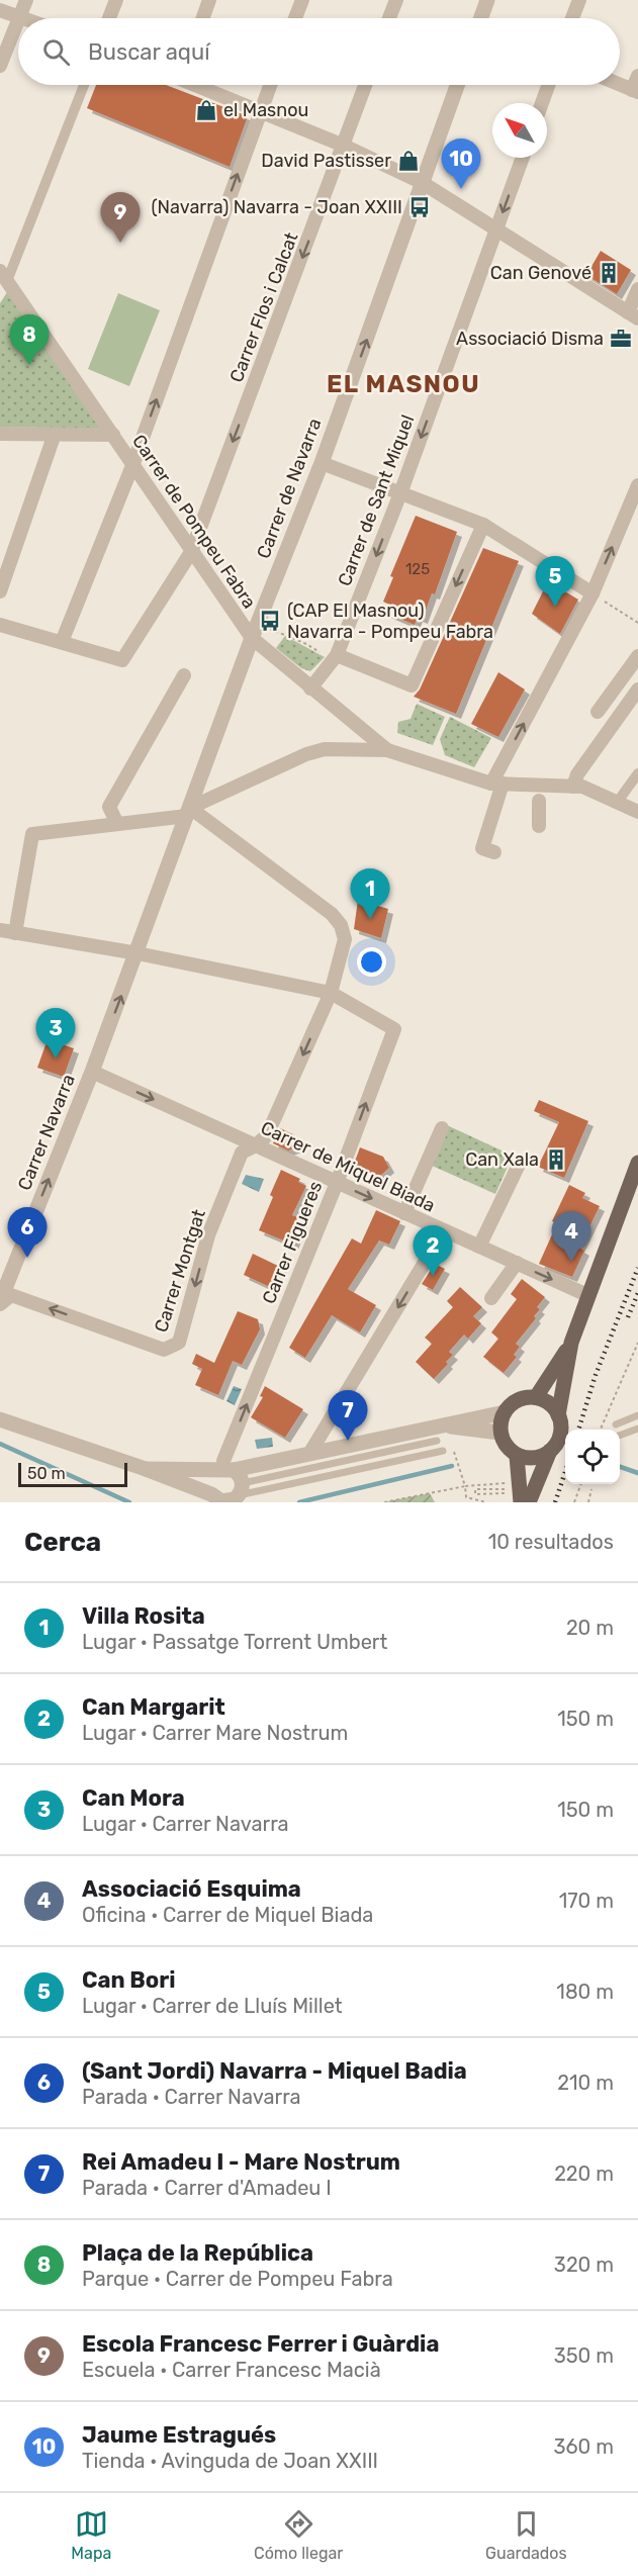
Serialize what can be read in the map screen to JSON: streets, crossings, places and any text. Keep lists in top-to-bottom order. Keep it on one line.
{"streets":{"street":["Carrer Flos i Calcat","Carrer de Navarra","Carrer de Sant Miquel","Carrer de Pompeu Fabra","Carrer Navarra","Carrer de Miquel Biada","Carrer Figueres","Carrer Montgat"]},"crossings":[["Carrer Flos i Calcat","Carrer de Pompeu Fabra"],["Carrer de Navarra","Carrer de Pompeu Fabra"],["Carrer de Navarra","Carrer Navarra"],["Carrer de Navarra","Carrer Montgat"],["Carrer de Sant Miquel","Carrer de Pompeu Fabra"],["Carrer Navarra","Carrer de Miquel Biada"],["Carrer Navarra","Carrer Montgat"],["Carrer de Miquel Biada","Carrer Figueres"],["Carrer de Miquel Biada","Carrer Montgat"],["Carrer Figueres","Carrer Montgat"]],"one_way":["Carrer de Navarra","Carrer de Sant Miquel","Carrer Navarra","Carrer de Miquel Biada"],"districts":["EL MASNOU"],"places":{"shop":["el Masnou","David Pastisser"],"bus stop":["(Navarra) Navarra - Joan XXIII","(CAP El Masnou) Navarra - Pompeu Fabra"],"building":["Can Genové","Can Xala"],"office":["Associació Disma"]},"house_numbers":["125"],"scale_bar":"50 m","north":"top left","page":{"search":"Buscar aquí","pins":["10","9","8","5","1","3","6","4","2","7"],"scale":"50 m","heading":["Cerca","10 resultados"],"list":[{"mark":"1","name":"Villa Rosita","note":"Lugar · Passatge Torrent Umbert","value":"20 m"},{"mark":"2","name":"Can Margarit","note":"Lugar · Carrer Mare Nostrum","value":"150 m"},{"mark":"3","name":"Can Mora","note":"Lugar · Carrer Navarra","value":"150 m"},{"mark":"4","name":"Associació Esquima","note":"Oficina · Carrer de Miquel Biada","value":"170 m"},{"mark":"5","name":"Can Bori","note":"Lugar · Carrer de Lluís Millet","value":"180 m"},{"mark":"6","name":"(Sant Jordi) Navarra - Miquel Badia","note":"Parada · Carrer Navarra","value":"210 m"},{"mark":"7","name":"Rei Amadeu I - Mare Nostrum","note":"Parada · Carrer d'Amadeu I","value":"220 m"},{"mark":"8","name":"Plaça de la República","note":"Parque · Carrer de Pompeu Fabra","value":"320 m"},{"mark":"9","name":"Escola Francesc Ferrer i Guàrdia","note":"Escuela · Carrer Francesc Macià","value":"350 m"},{"mark":"10","name":"Jaume Estragués","note":"Tienda · Avinguda de Joan XXIII","value":"360 m"}],"nav":["Mapa","Cómo llegar","Guardados"]}}
